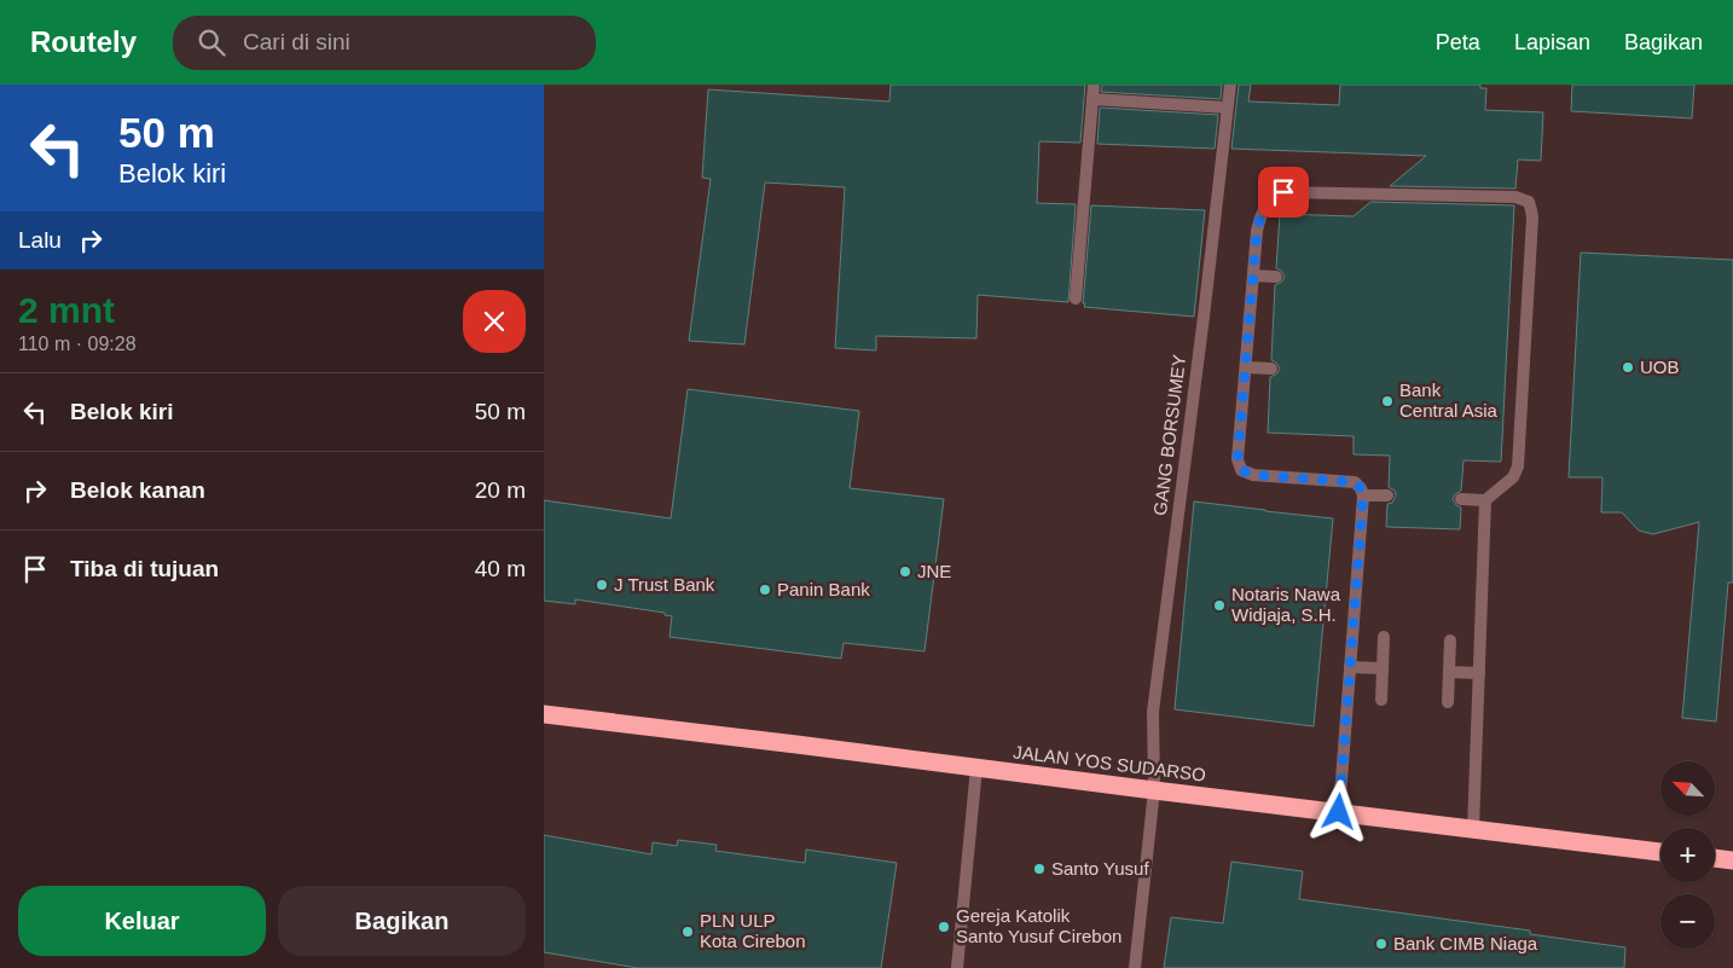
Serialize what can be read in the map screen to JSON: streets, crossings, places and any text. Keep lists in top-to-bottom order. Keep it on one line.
{"streets":{"highway":["JALAN YOS SUDARSO"],"street":["GANG BORSUMEY"]},"crossings":[["GANG BORSUMEY","JALAN YOS SUDARSO"]],"places":["UOB","Bank Central Asia","JNE","J Trust Bank","Panin Bank","Notaris Nawa Widjaja, S.H.","Santo Yusuf","Gereja Katolik Santo Yusuf Cirebon","PLN ULP Kota Cirebon","Bank CIMB Niaga"],"north":"top left","page":{"header":"Routely","search":"Cari di sini","nav":["Peta","Lapisan","Bagikan"],"turn":["50 m","Belok kiri"],"then":"Lalu","heading":["2 mnt","110 m · 09:28"],"list":[{"name":"Belok kiri","value":"50 m"},{"name":"Belok kanan","value":"20 m"},{"name":"Tiba di tujuan","value":"40 m"}],"map_buttons":["+","−"],"buttons":["Keluar","Bagikan"]}}
